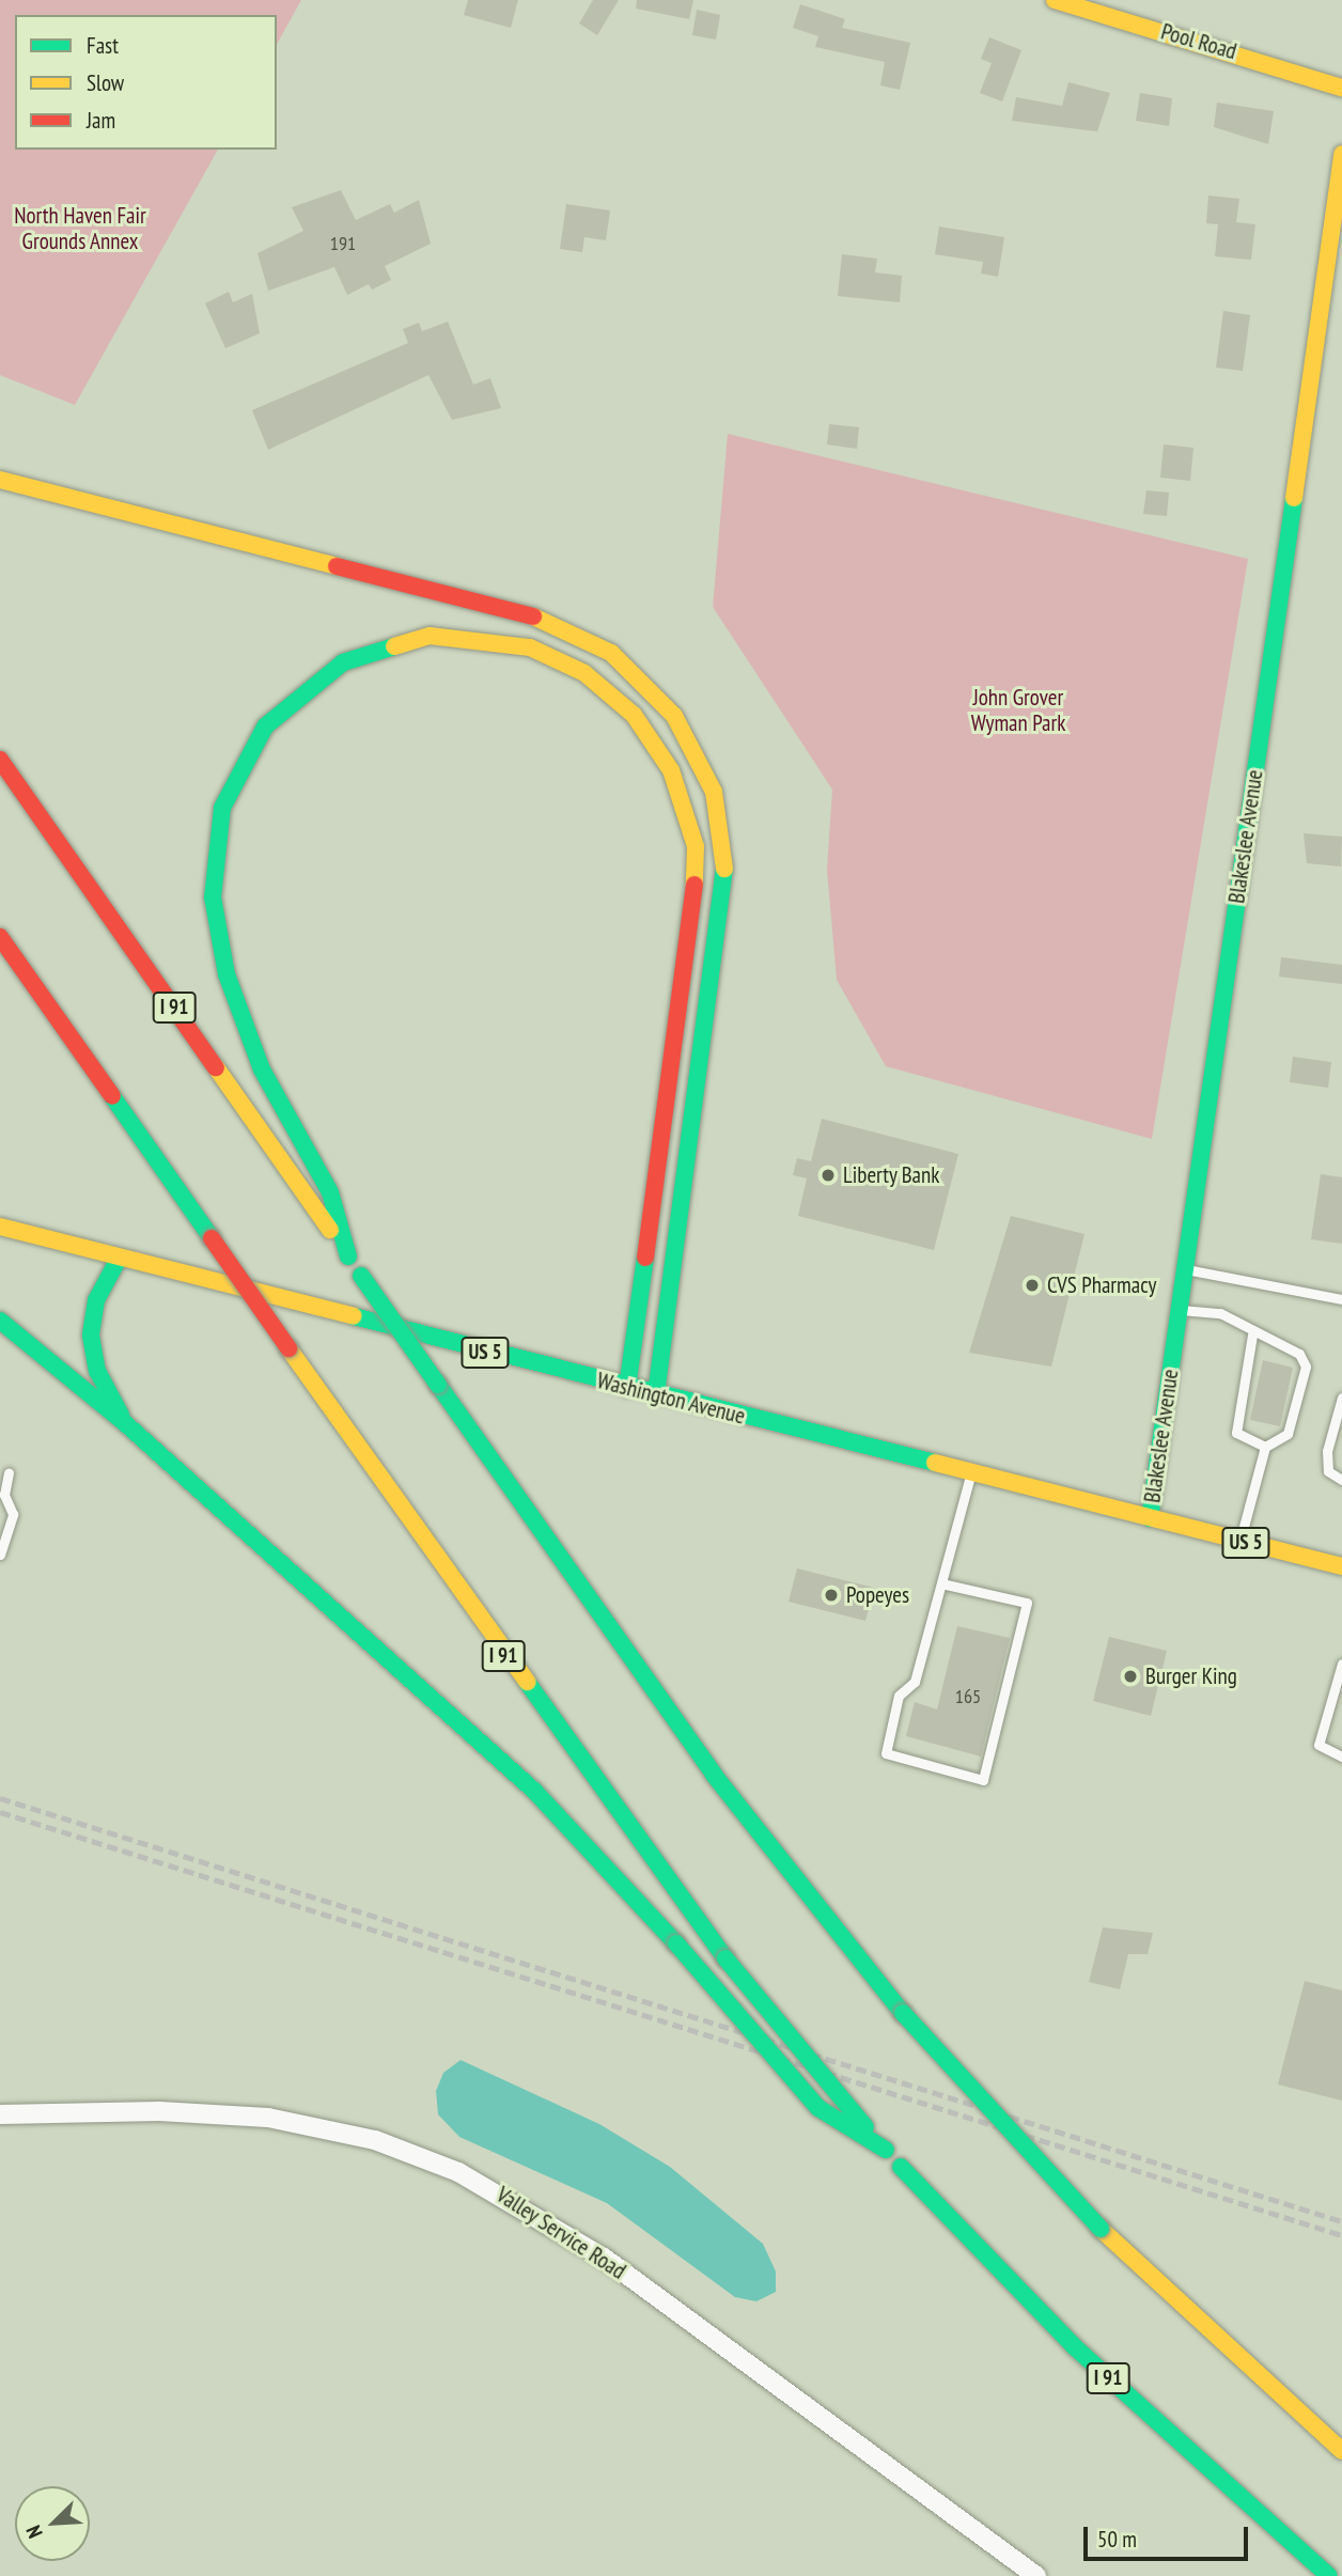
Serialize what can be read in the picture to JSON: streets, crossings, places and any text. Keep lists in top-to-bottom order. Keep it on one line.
{"streets":{"main road":["Pool Road","Blakeslee Avenue","I 91","US 5","Washington Avenue"],"street":["Valley Service Road"]},"crossings":[["Blakeslee Avenue","Washington Avenue"]],"parks":["North Haven Fair Grounds Annex","John Grover Wyman Park"],"places":["Liberty Bank","CVS Pharmacy","Popeyes","Burger King"],"house_numbers":["191","165"],"legend":["Fast","Slow","Jam"],"scale_bar":"50 m","north":"bottom left"}
